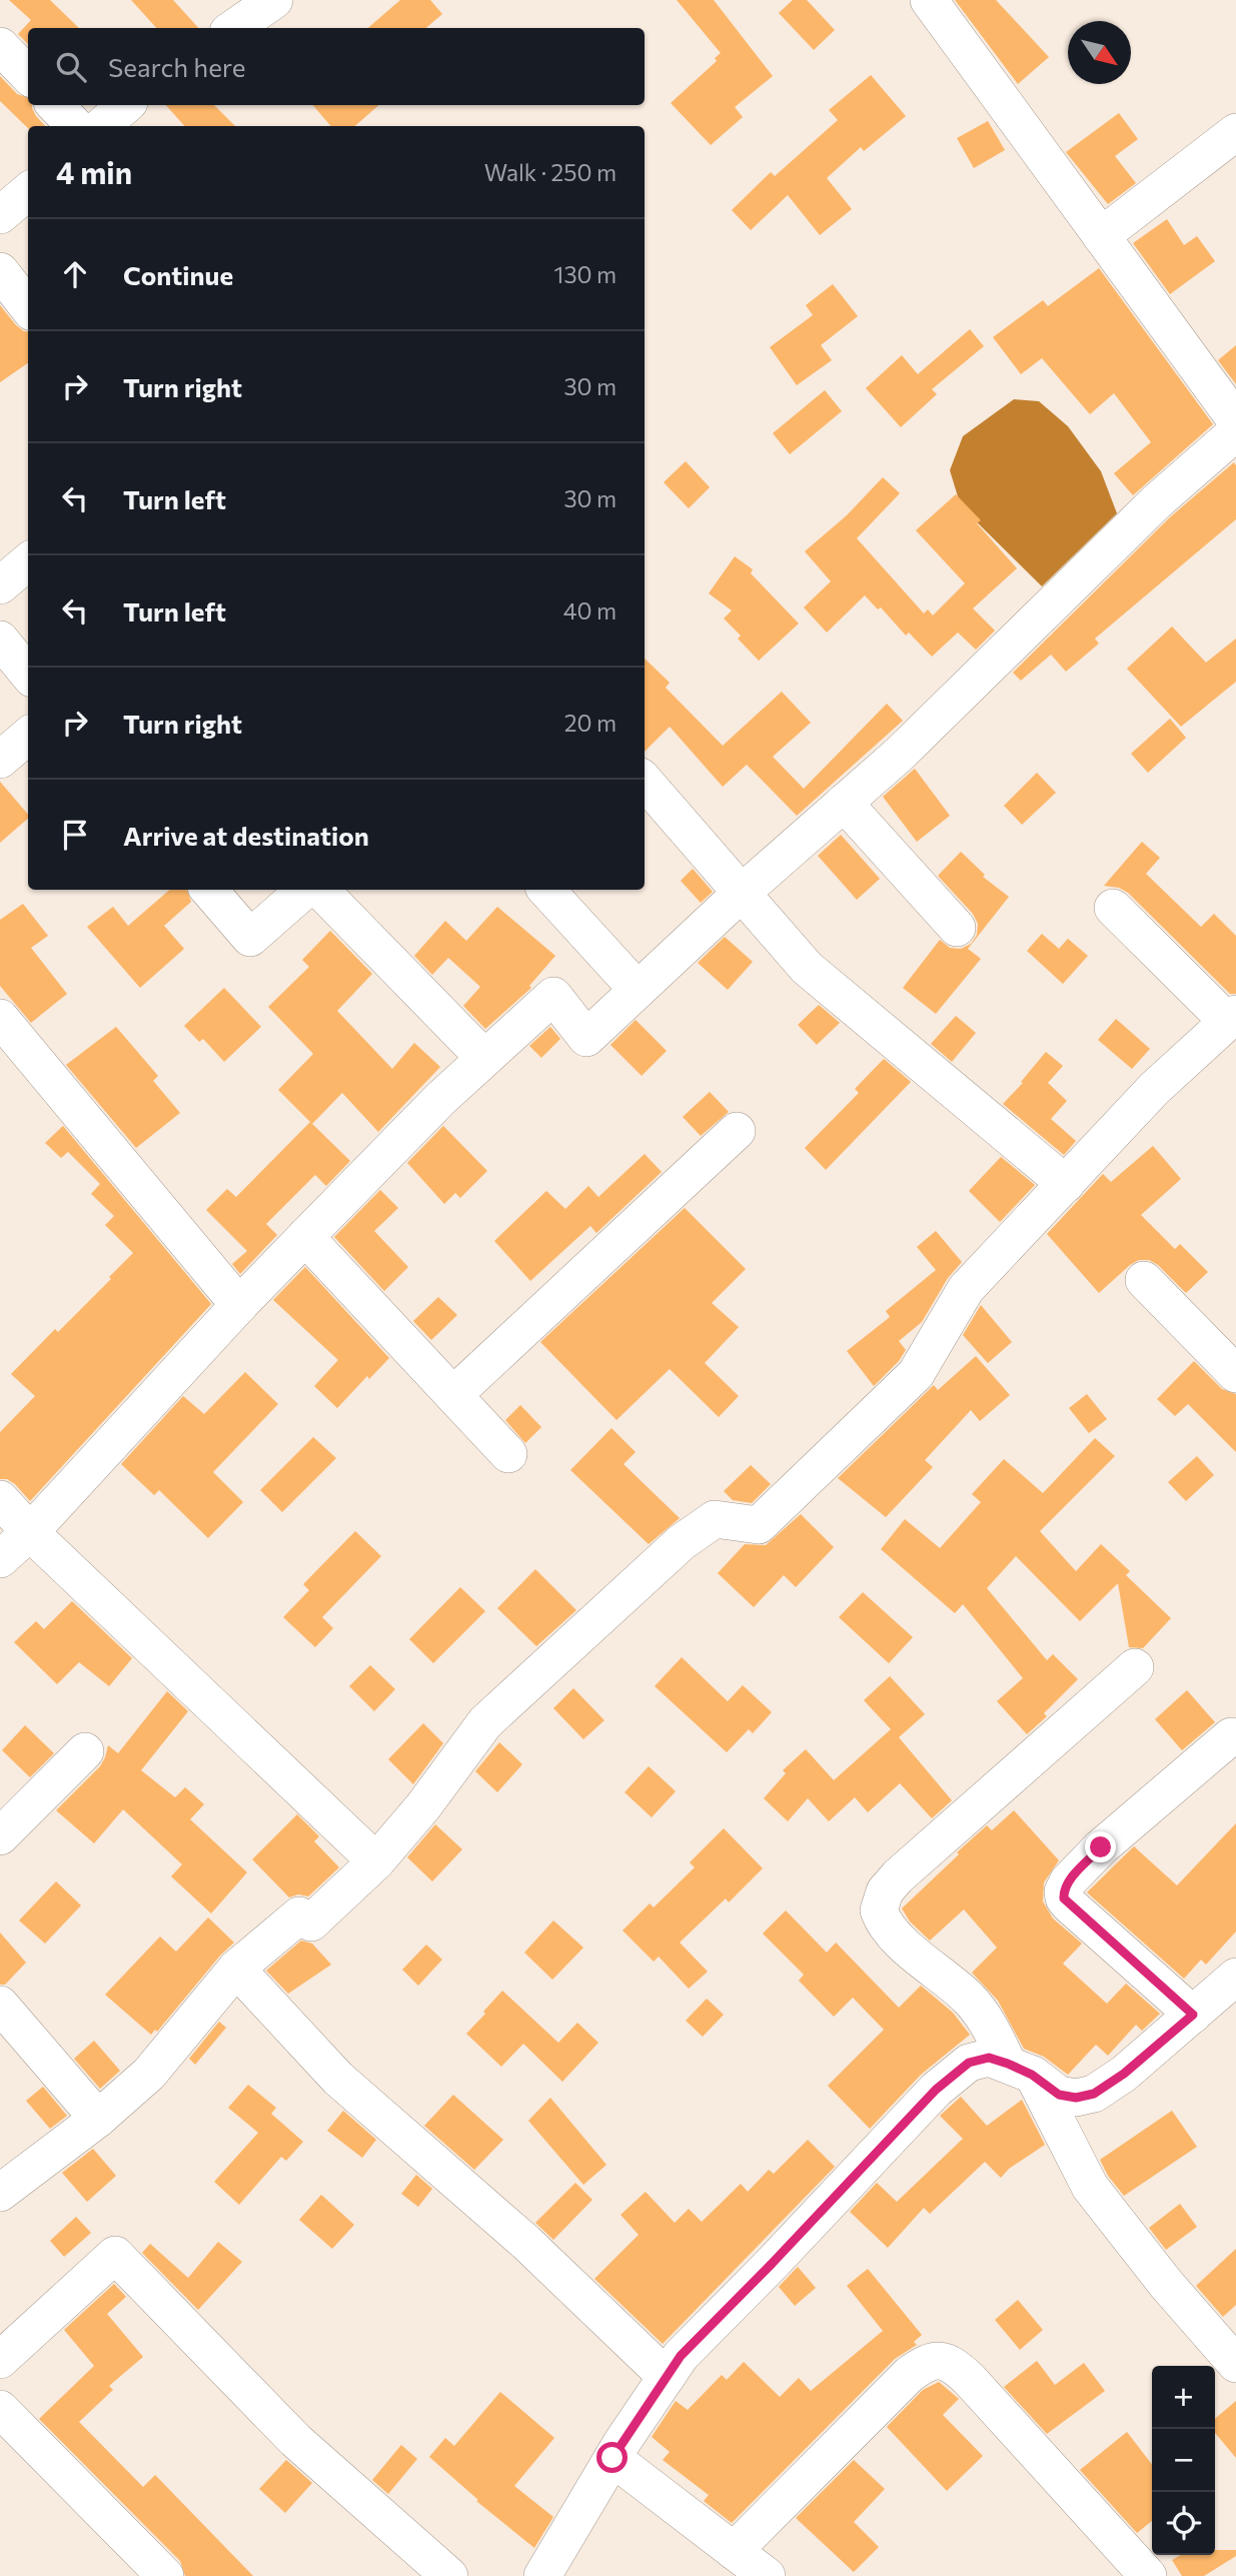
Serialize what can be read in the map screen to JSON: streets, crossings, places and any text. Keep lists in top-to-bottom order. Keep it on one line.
{"north":"bottom right","page":{"search":"Search here","heading":["4 min","Walk · 250 m"],"list":[["Continue","130 m"],["Turn right","30 m"],["Turn left","30 m"],["Turn left","40 m"],["Turn right","20 m"],"Arrive at destination"],"map_buttons":["+","−"]}}
